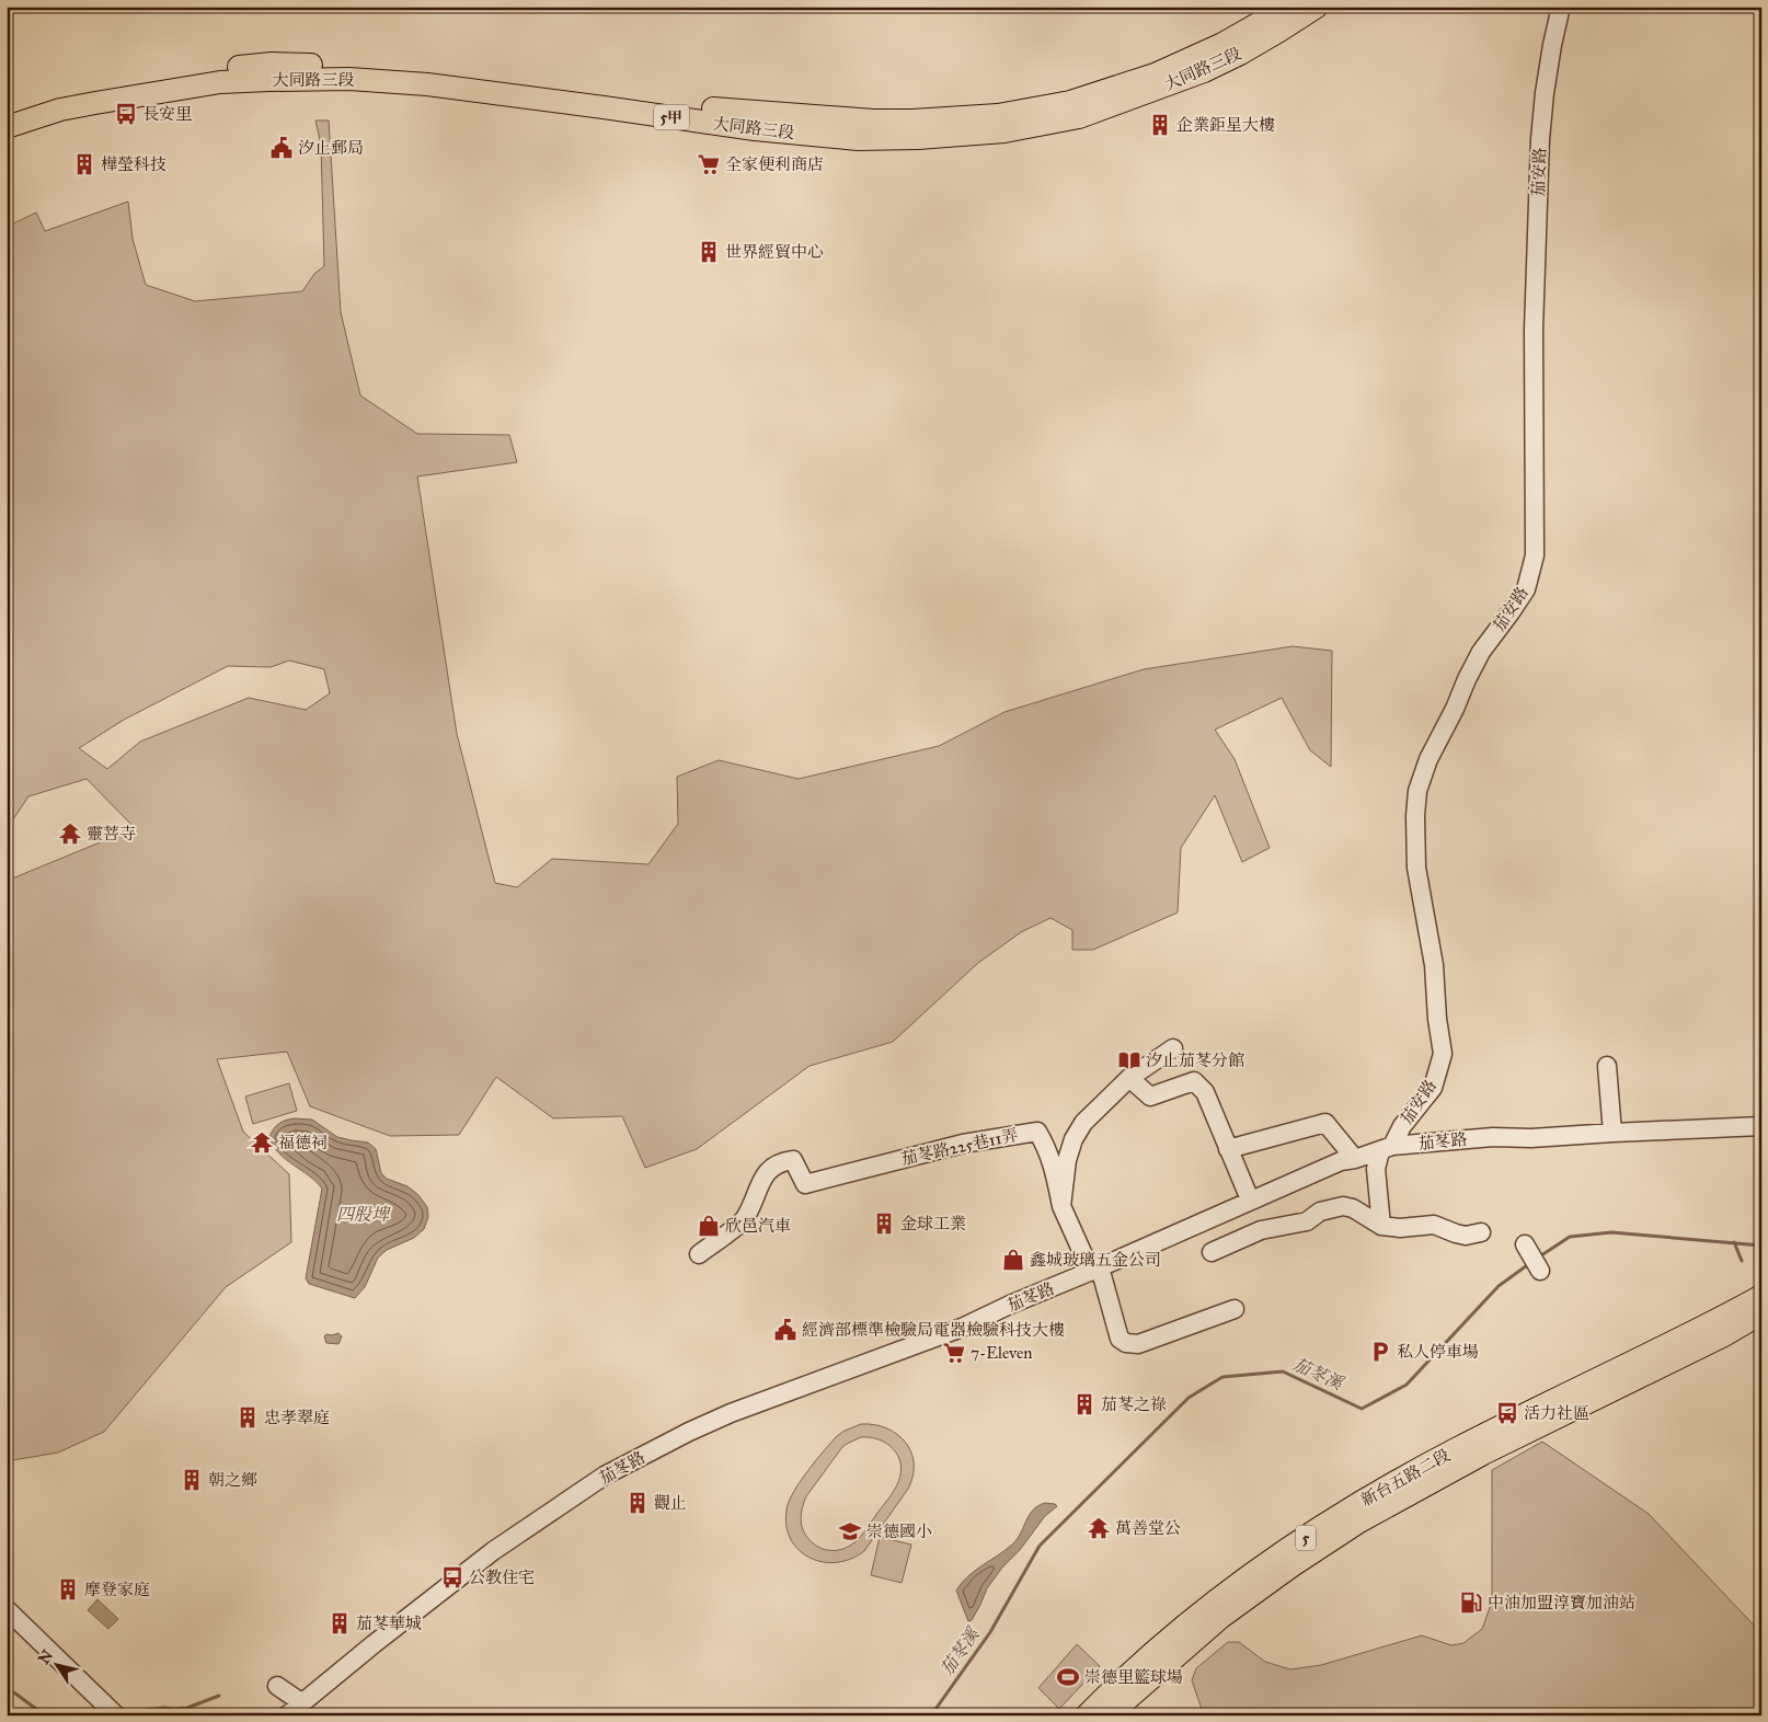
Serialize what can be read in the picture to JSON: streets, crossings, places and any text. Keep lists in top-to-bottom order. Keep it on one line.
{"streets":{"main road":["大同路三段","5甲","新台五路二段","5"],"street":["茄安路","茄苳路","茄苳路225巷11弄"]},"crossings":[["茄安路","茄苳路"]],"water":["四股埤","茄苳溪"],"places":{"bus stop":["長安里","活力社區","公教住宅"],"building":["企業鉅星大樓","樺瑩科技","世界經貿中心","金球工業","茄苳之祿","忠孝翠庭","朝之鄉","觀止","摩登家庭","茄苳華城"],"public building":["汐止郵局","經濟部標準檢驗局電器檢驗科技大樓"],"supermarket":["全家便利商店","7-Eleven"],"temple":["靈菩寺","福德祠","萬善堂公"],"library":["汐止茄苳分館"],"shop":["欣邑汽車","鑫城玻璃五金公司"],"parking":["私人停車場"],"school or university":["崇德國小"],"fuel station":["中油加盟淳寶加油站"],"sports":["崇德里籃球場"]},"north":"top left"}
